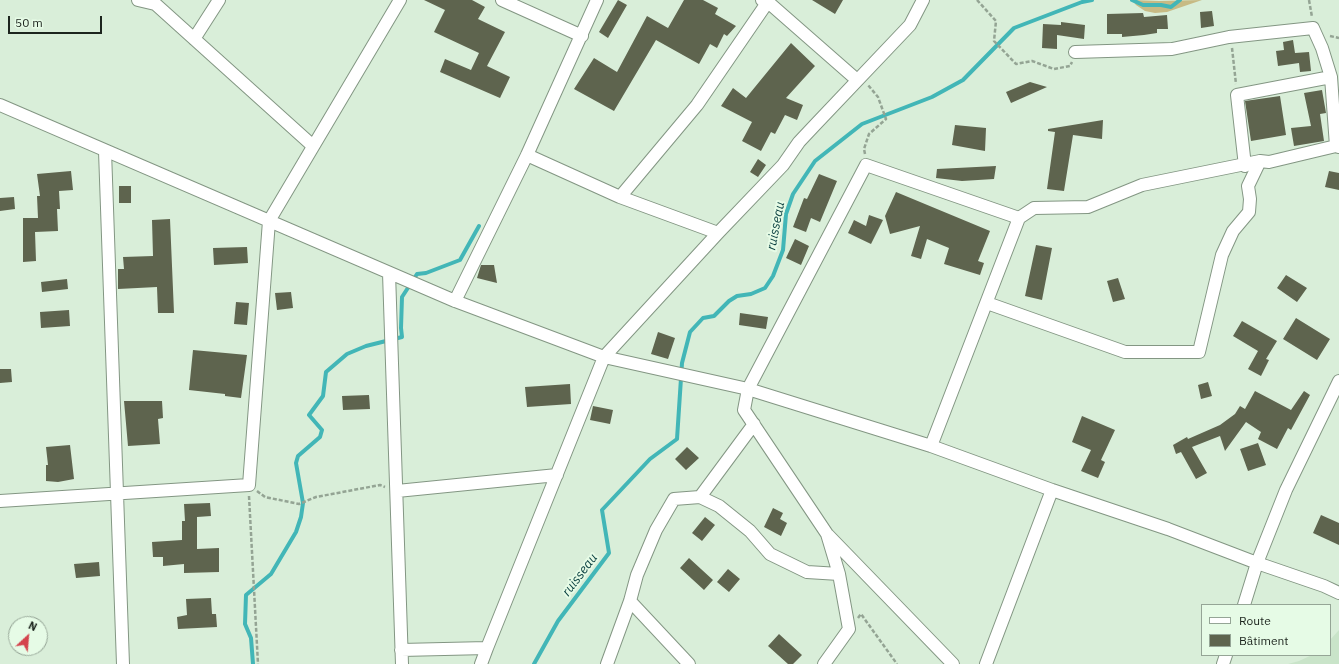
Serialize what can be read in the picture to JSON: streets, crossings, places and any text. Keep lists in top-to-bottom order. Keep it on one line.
{"water":["ruisseau"],"legend":["Route","Bâtiment"],"scale_bar":"50 m","north":"top right"}
